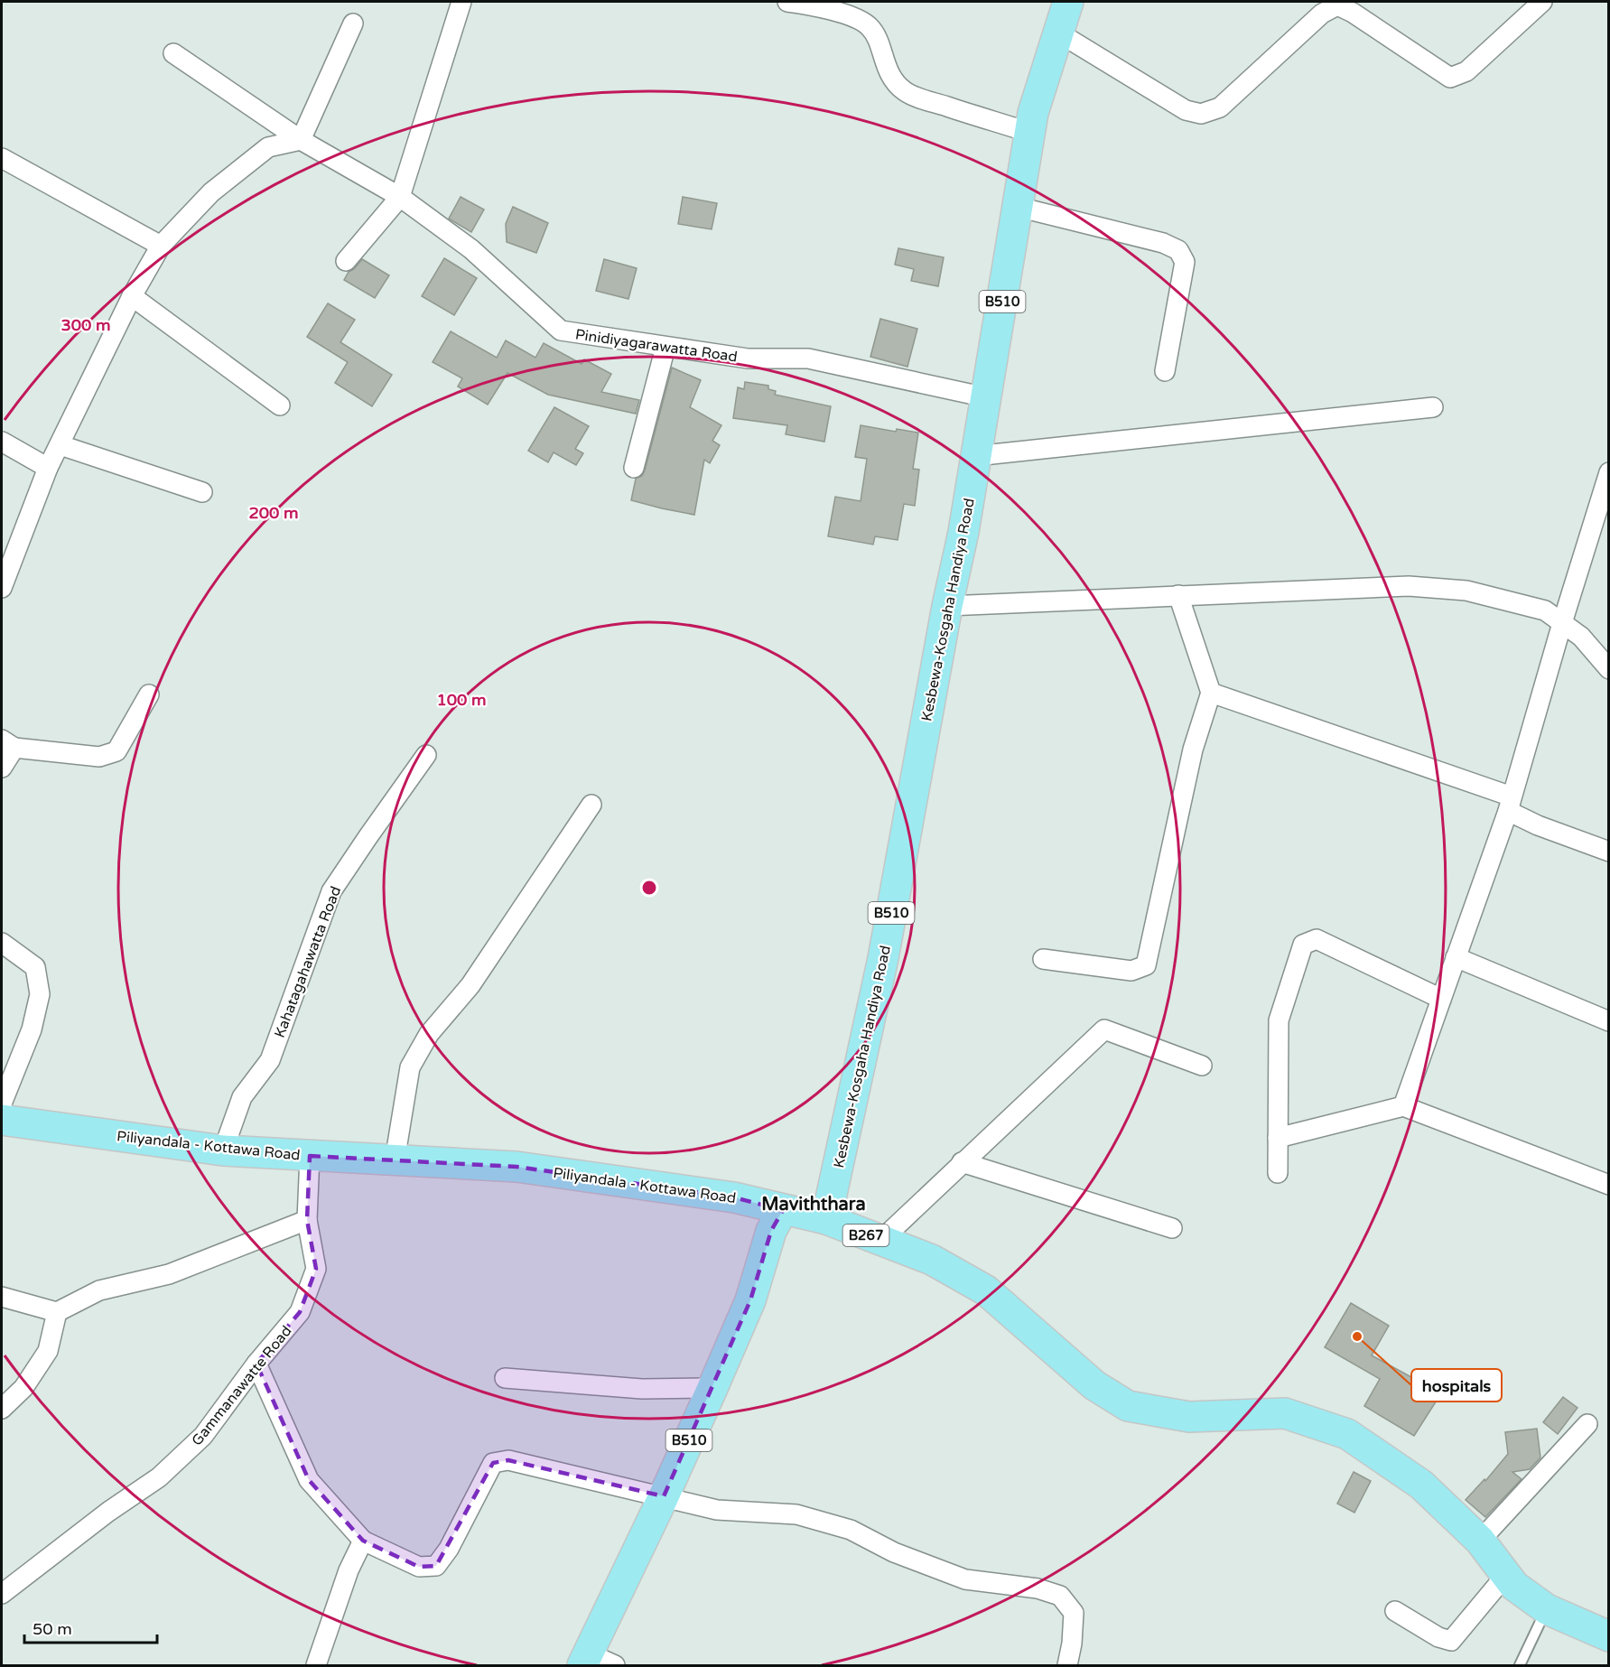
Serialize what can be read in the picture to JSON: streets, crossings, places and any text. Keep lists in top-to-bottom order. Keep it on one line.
{"streets":{"main road":["B510","Kesbewa-Kosgaha Handiya Road","Piliyandala - Kottawa Road","B267"],"street":["Pinidiyagarawatta Road","Kahatagahawatta Road","Gammanawatte Road"]},"crossings":[["B510","Piliyandala - Kottawa Road"],["Pinidiyagarawatta Road","Kesbewa-Kosgaha Handiya Road"],["Kesbewa-Kosgaha Handiya Road","Piliyandala - Kottawa Road"],["Kahatagahawatta Road","Piliyandala - Kottawa Road"],["Piliyandala - Kottawa Road","Gammanawatte Road"]],"districts":["Maviththara"],"places":["hospitals"],"scale_bar":"50 m","rings":["300 m","200 m","100 m"]}
